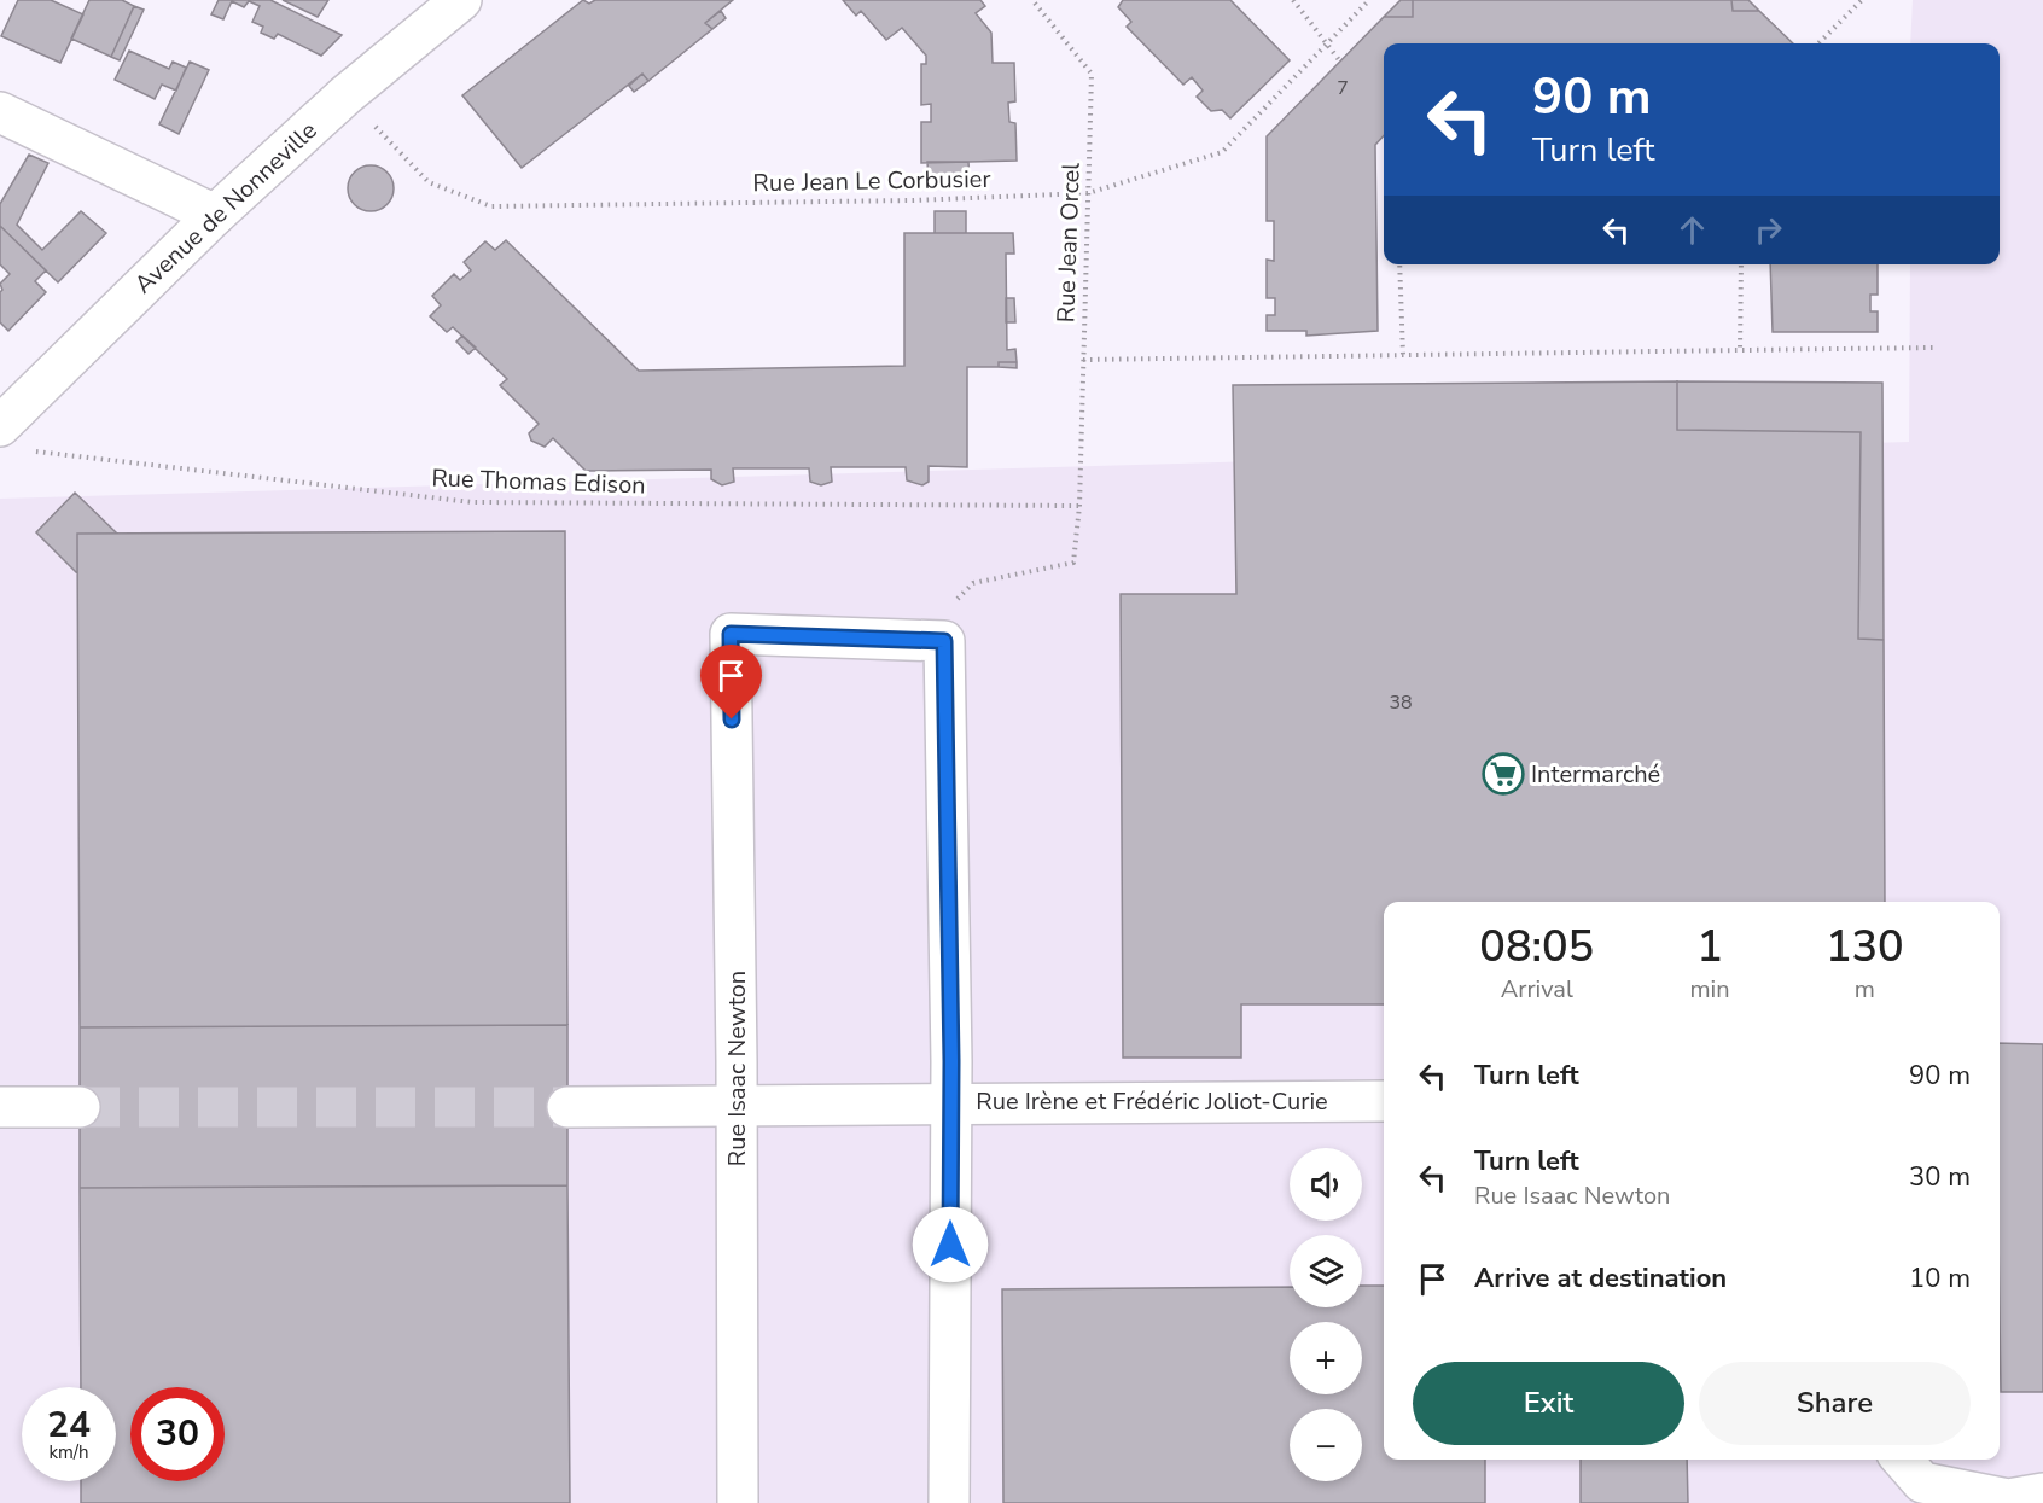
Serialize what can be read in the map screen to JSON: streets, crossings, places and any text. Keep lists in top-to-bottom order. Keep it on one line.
{"streets":{"street":["Avenue de Nonneville","Rue Isaac Newton","Rue Irène et Frédéric Joliot-Curie"],"path":["Rue Jean Le Corbusier","Rue Jean Orcel","Rue Thomas Edison"]},"crossings":[["Rue Jean Le Corbusier","Avenue de Nonneville"],["Rue Jean Le Corbusier","Rue Jean Orcel"],["Avenue de Nonneville","Rue Thomas Edison"],["Rue Jean Orcel","Rue Thomas Edison"],["Rue Jean Orcel","Rue Isaac Newton"],["Rue Isaac Newton","Rue Irène et Frédéric Joliot-Curie"]],"places":{"supermarket":["Intermarché"]},"house_numbers":["7","38"],"page":{"turn":["90 m","Turn left"],"eta":["08:05","Arrival","1","min","130","m"],"list":[{"name":"Turn left","value":"90 m"},{"name":"Turn left","note":"Rue Isaac Newton","value":"30 m"},{"name":"Arrive at destination","value":"10 m"}],"map_buttons":["+","−"],"buttons":["Exit","Share"],"speed":"24 km/h","limit":"30"}}
